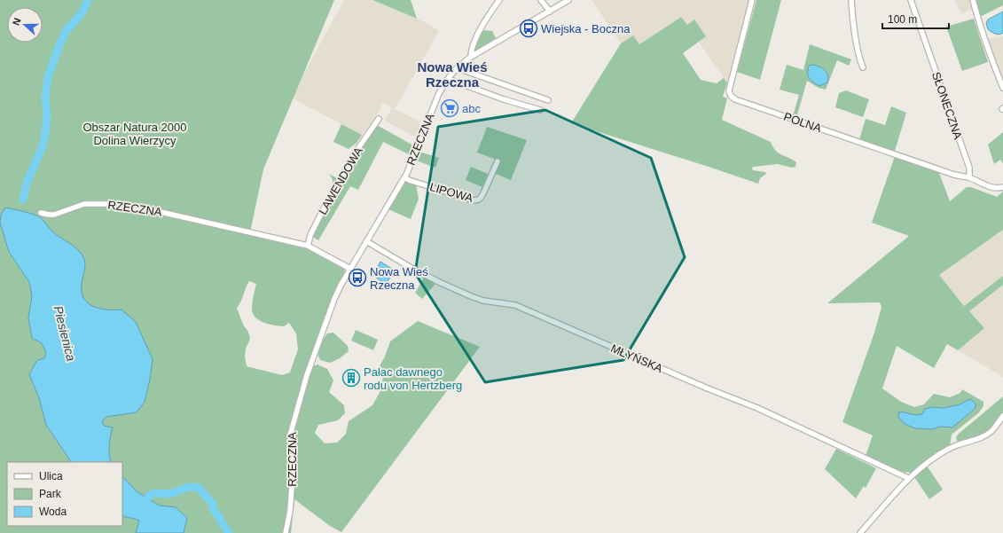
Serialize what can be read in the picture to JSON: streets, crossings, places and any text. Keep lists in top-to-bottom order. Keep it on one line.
{"streets":{"street":["SŁONECZNA","POLNA","RZECZNA","LAWENDOWA","LIPOWA","MŁYŃSKA"]},"crossings":[["SŁONECZNA","POLNA"],["RZECZNA","LAWENDOWA"],["RZECZNA","LIPOWA"],["RZECZNA","MŁYŃSKA"]],"districts":["Nowa Wieś Rzeczna"],"water":["Piesienica"],"parks":["Obszar Natura 2000 Dolina Wierzycy"],"places":{"bus stop":["Wiejska - Boczna","Nowa Wieś Rzeczna"],"supermarket":["abc"],"building":["Pałac dawnego rodu von Hertzberg"]},"legend":["Ulica","Park","Woda"],"scale_bar":"100 m","north":"left"}
